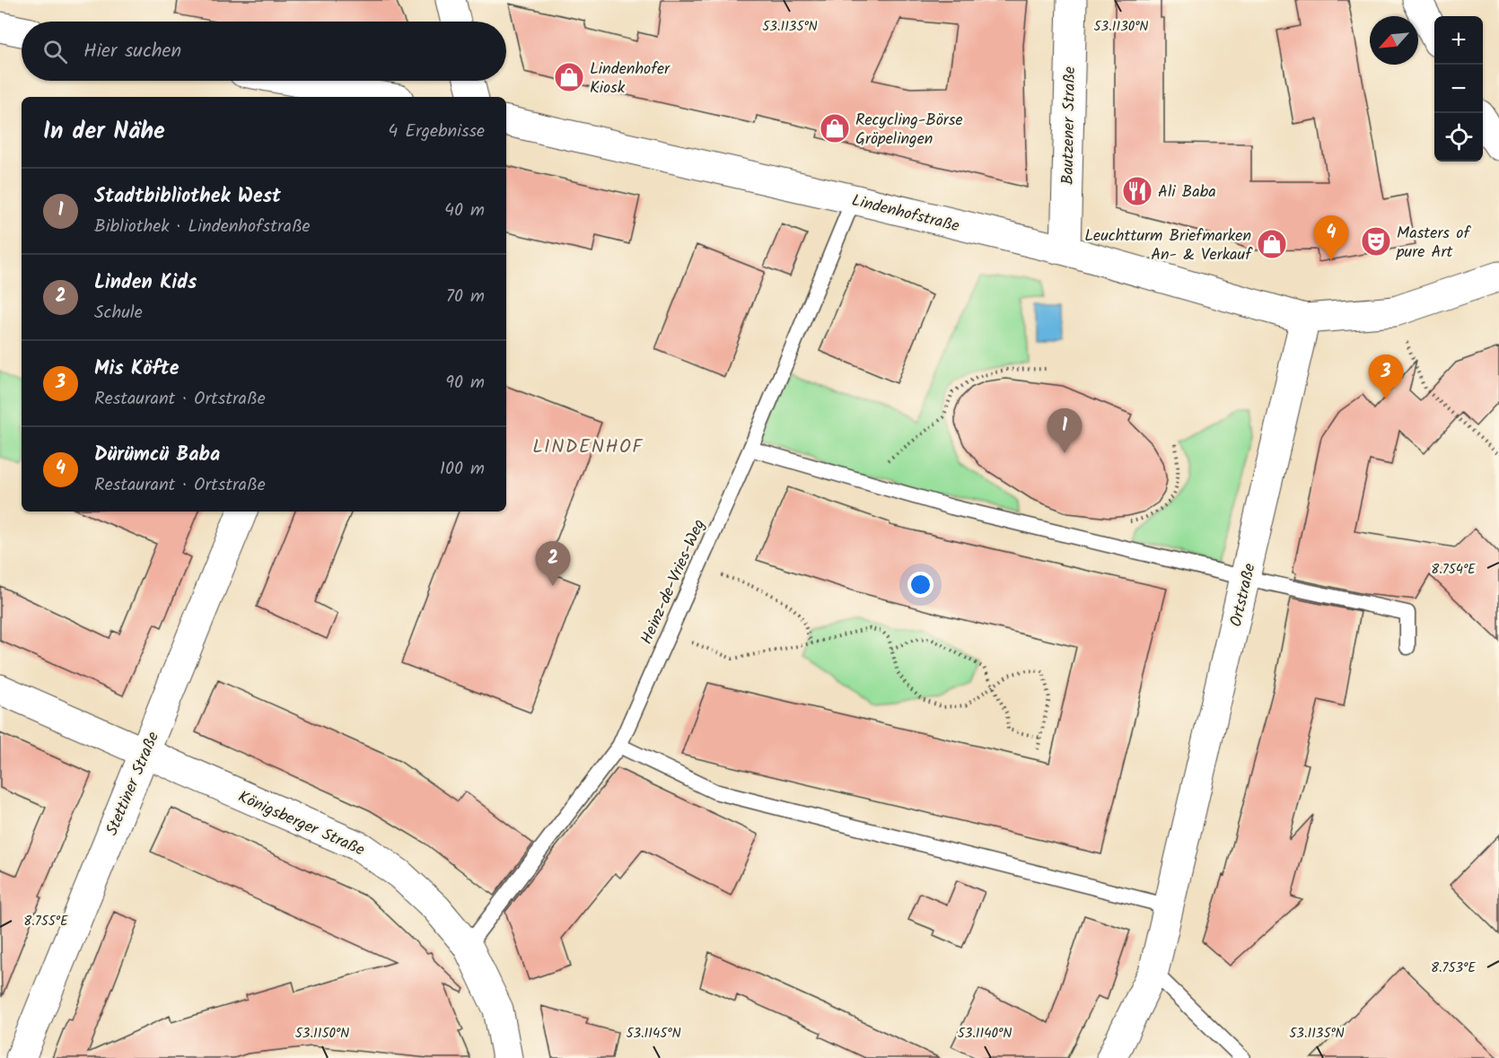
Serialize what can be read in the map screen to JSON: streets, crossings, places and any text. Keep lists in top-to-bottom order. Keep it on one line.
{"streets":{"street":["Bautzener Straße","Lindenhofstraße","Ortstraße","Stettiner Straße","Königsberger Straße"],"lane":["Heinz-de-Vries-Weg"]},"crossings":[["Bautzener Straße","Lindenhofstraße"],["Lindenhofstraße","Heinz-de-Vries-Weg"],["Lindenhofstraße","Ortstraße"],["Heinz-de-Vries-Weg","Königsberger Straße"],["Stettiner Straße","Königsberger Straße"]],"districts":["LINDENHOF"],"places":{"shop":["Lindenhofer Kiosk","Recycling-Börse Gröpelingen","Leuchtturm Briefmarken An- & Verkauf"],"restaurant":["Ali Baba"],"theatre":["Masters of pure Art"]},"north":"bottom left","page":{"map_buttons":["+","−"],"search":"Hier suchen","heading":["In der Nähe","4 Ergebnisse"],"list":[{"mark":"1","name":"Stadtbibliothek West","note":"Bibliothek · Lindenhofstraße","value":"40 m"},{"mark":"2","name":"Linden Kids","note":"Schule","value":"70 m"},{"mark":"3","name":"Mis Köfte","note":"Restaurant · Ortstraße","value":"90 m"},{"mark":"4","name":"Dürümcü Baba","note":"Restaurant · Ortstraße","value":"100 m"}],"pins":["4","3","1","2"]},"coordinates":["53.1135°N","53.1130°N","8.754°E","8.755°E","8.753°E","53.1150°N","53.1145°N","53.1140°N"]}
